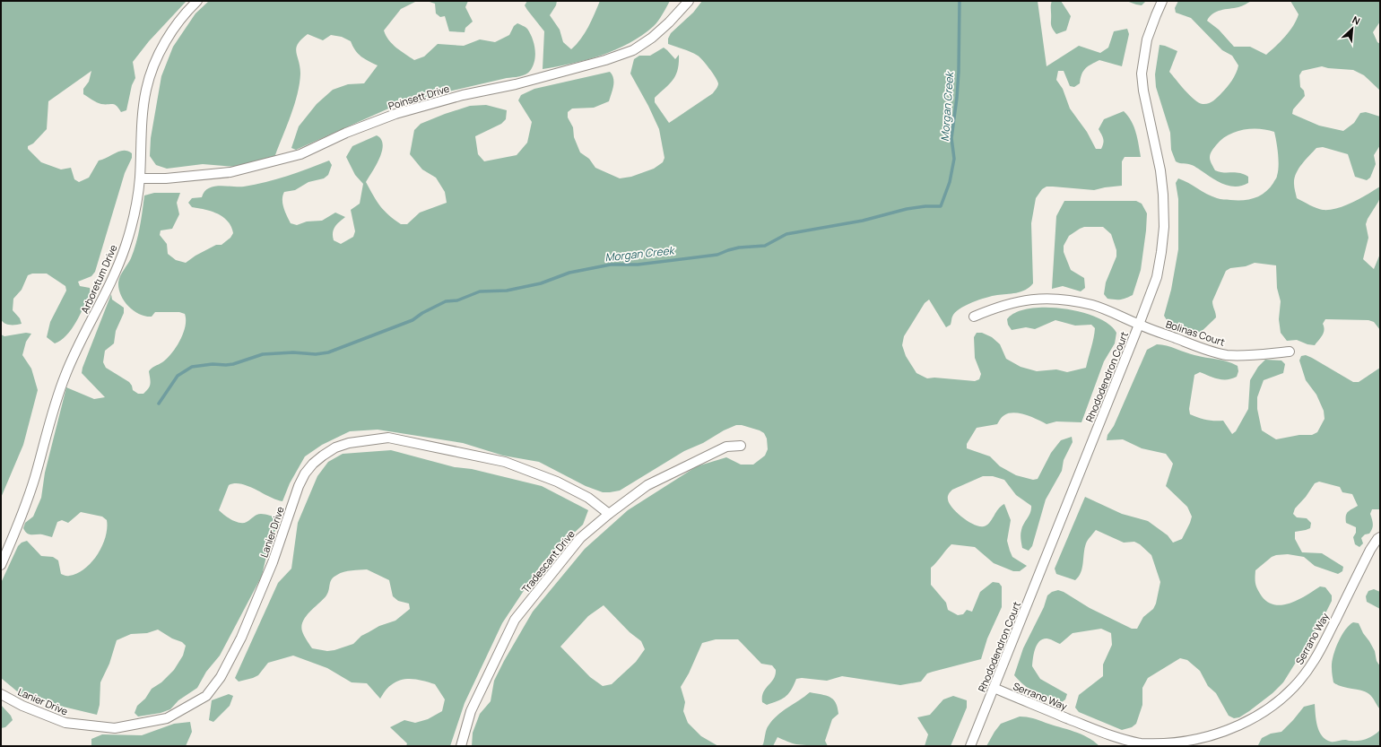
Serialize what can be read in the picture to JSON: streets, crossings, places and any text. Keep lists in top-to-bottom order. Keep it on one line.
{"streets":{"street":["Poinsett Drive","Arboretum Drive","Bolinas Court","Rhododendron Court","Lanier Drive","Tradescant Drive","Serrano Way"]},"crossings":[["Poinsett Drive","Arboretum Drive"],["Bolinas Court","Rhododendron Court"],["Rhododendron Court","Serrano Way"],["Lanier Drive","Tradescant Drive"]],"water":["Morgan Creek"],"north":"top right"}
